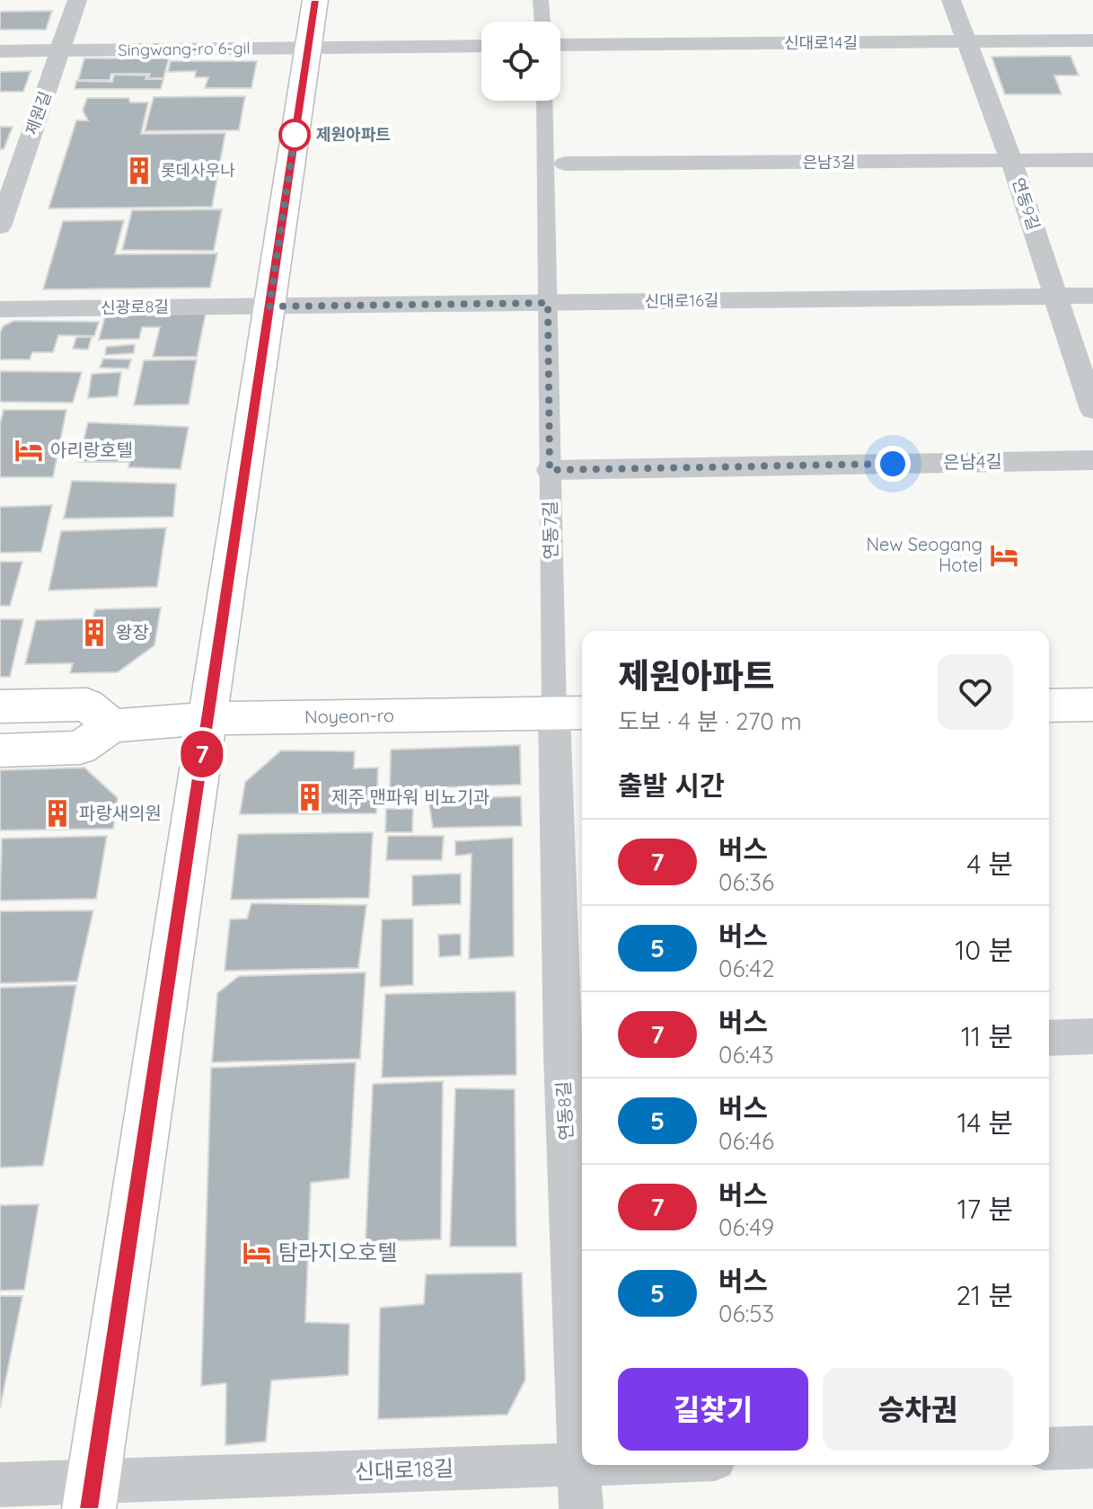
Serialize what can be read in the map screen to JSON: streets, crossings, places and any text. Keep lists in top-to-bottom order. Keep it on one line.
{"streets":{"main road":["Noyeon-ro"],"street":["신대로14길","Singwang-ro 6-gil","제원길","은남3길","연동9길","신대로16길","신광로8길","은남4길","연동7길","연동8길","신대로18길"]},"crossings":[["신대로14길","연동9길"],["Singwang-ro 6-gil","제원길"],["은남3길","연동9길"],["연동9길","신대로16길"],["신대로16길","신광로8길"],["신대로16길","연동7길"],["은남4길","연동7길"],["연동7길","Noyeon-ro"],["연동7길","연동8길"],["Noyeon-ro","연동8길"],["연동8길","신대로18길"]],"places":{"other":["제원아파트"],"building":["롯데사우나","왕장","제주 맨파워 비뇨기과","파랑새의원"],"hotel":["아리랑호텔","New Seogang Hotel","탐라지오호텔"]},"lines":["bus line 7"],"page":{"on_map":"7","heading":[["제원아파트","도보 · 4 분 · 270 m"],"출발 시간"],"list":[{"mark":"7","name":"버스","note":"06:36","value":"4 분"},{"mark":"5","name":"버스","note":"06:42","value":"10 분"},{"mark":"7","name":"버스","note":"06:43","value":"11 분"},{"mark":"5","name":"버스","note":"06:46","value":"14 분"},{"mark":"7","name":"버스","note":"06:49","value":"17 분"},{"mark":"5","name":"버스","note":"06:53","value":"21 분"}],"buttons":["길찾기","승차권"]}}
